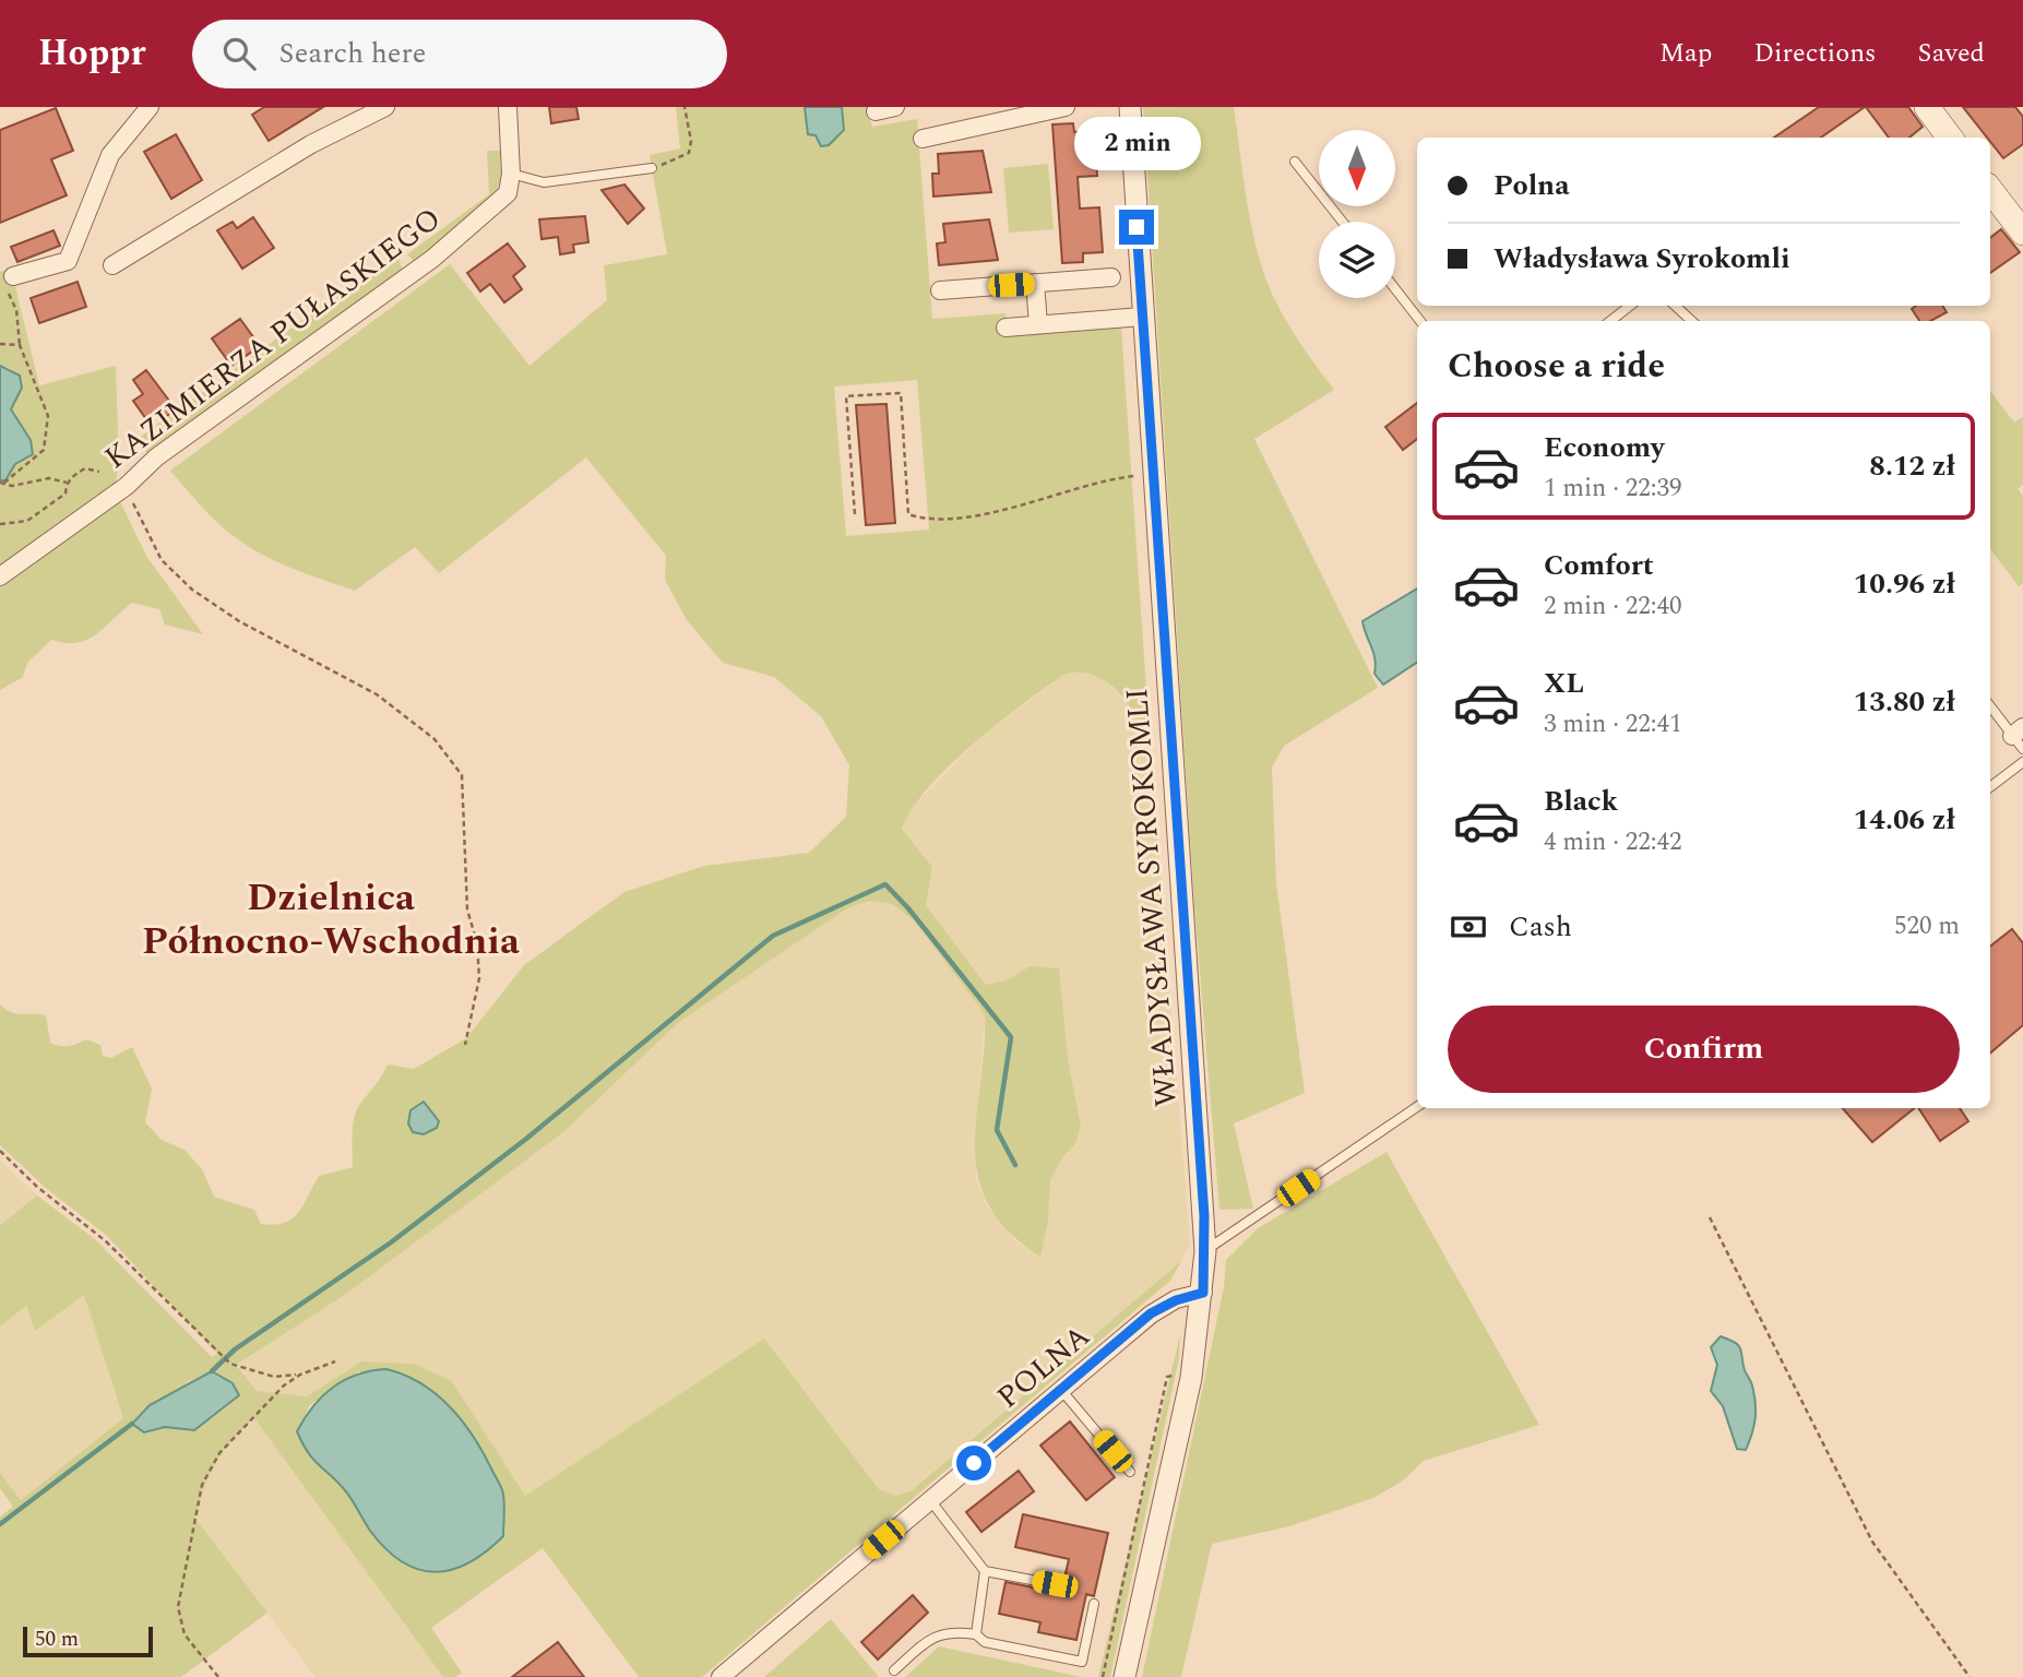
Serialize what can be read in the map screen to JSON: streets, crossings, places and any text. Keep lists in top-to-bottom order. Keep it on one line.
{"streets":{"street":["KAZIMIERZA PUŁASKIEGO","WŁADYSŁAWA SYROKOMLI","POLNA"]},"crossings":[["WŁADYSŁAWA SYROKOMLI","POLNA"]],"districts":["Dzielnica Północno-Wschodnia"],"scale_bar":"50 m","north":"bottom","page":{"header":"Hoppr","search":"Search here","nav":["Map","Directions","Saved"],"bubble":"2 min","banner":["Polna","Władysława Syrokomli"],"heading":"Choose a ride","list":[{"name":"Economy","note":"1 min · 22:39","value":"8.12 zł"},{"name":"Comfort","note":"2 min · 22:40","value":"10.96 zł"},{"name":"XL","note":"3 min · 22:41","value":"13.80 zł"},{"name":"Black","note":"4 min · 22:42","value":"14.06 zł"}],"pay":["Cash","520 m"],"buttons":"Confirm","scale":"50 m"}}
